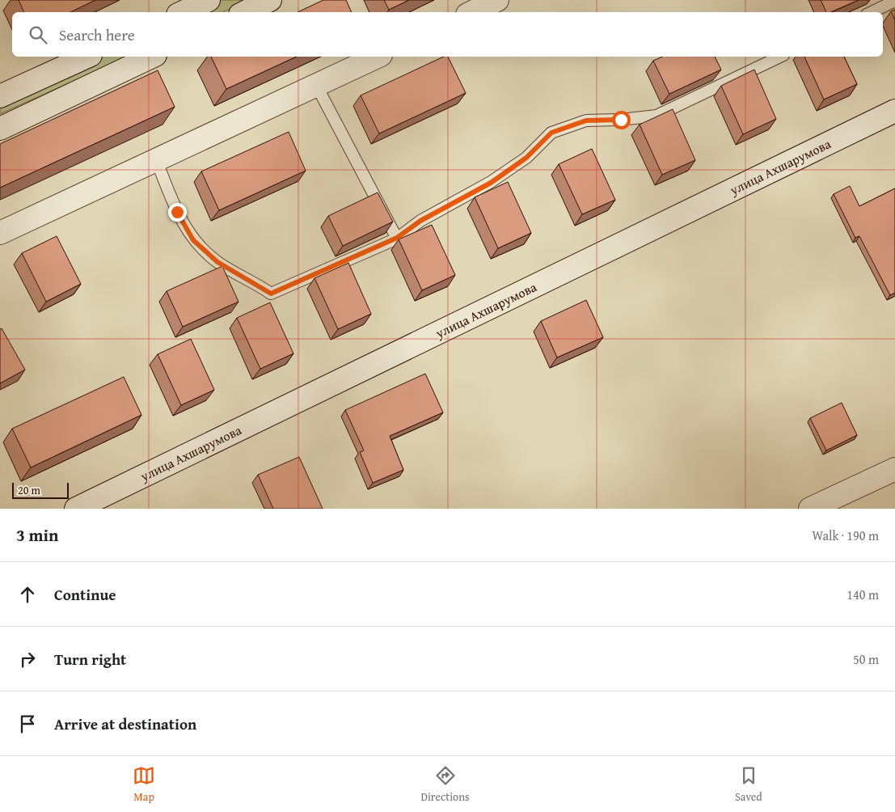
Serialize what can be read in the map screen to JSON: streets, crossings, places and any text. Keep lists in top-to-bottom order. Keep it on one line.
{"streets":{"street":["улица Ахшарумова"]},"scale_bar":"20 m","page":{"search":"Search here","scale":"20 m","heading":["3 min","Walk · 190 m"],"list":[["Continue","140 m"],["Turn right","50 m"],"Arrive at destination"],"nav":["Map","Directions","Saved"]}}
